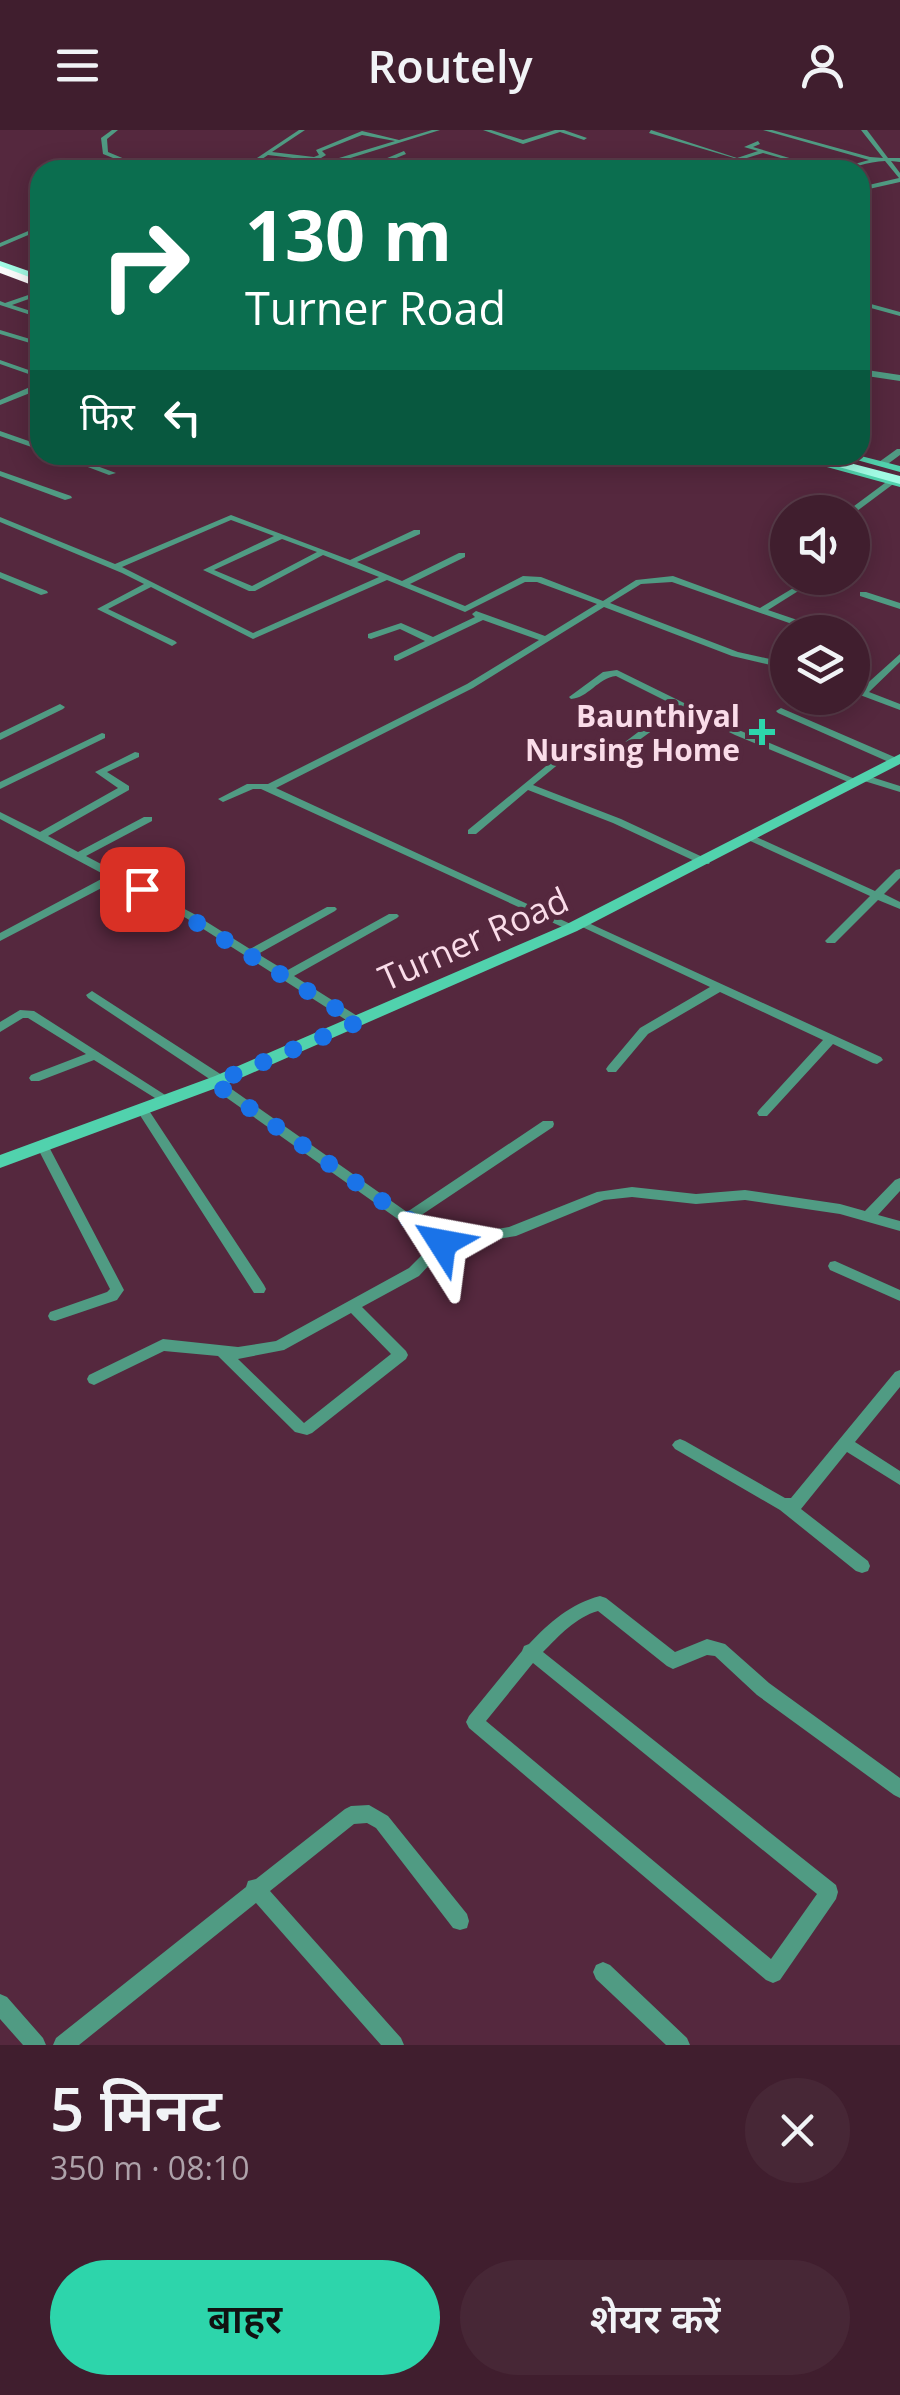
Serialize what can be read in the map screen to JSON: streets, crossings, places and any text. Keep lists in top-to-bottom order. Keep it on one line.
{"streets":{"main road":["Turner Road"]},"places":{"health":["Baunthiyal Nursing Home"]},"page":{"header":"Routely","turn":["130 m","Turner Road"],"then":"फिर","heading":["5 मिनट","350 m · 08:10"],"buttons":["बाहर","शेयर करें"]}}
